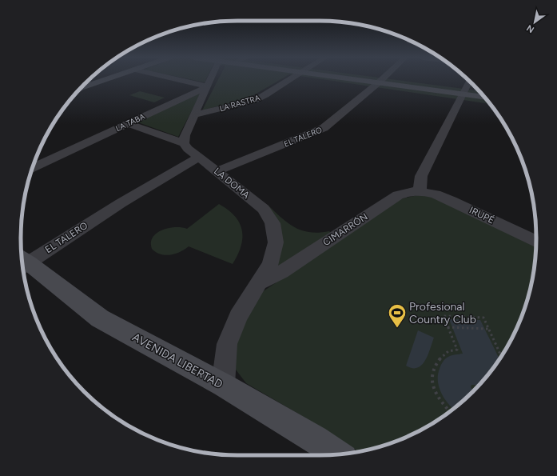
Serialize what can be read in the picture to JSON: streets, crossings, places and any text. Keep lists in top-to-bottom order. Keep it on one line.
{"streets":{"street":["LA RASTRA","LA TABA","EL TALERO","LA DOMA","IRUPÉ","CIMARRÓN","AVENIDA LIBERTAD"]},"crossings":[["LA TABA","LA DOMA"],["EL TALERO","LA DOMA"],["EL TALERO","AVENIDA LIBERTAD"],["LA DOMA","CIMARRÓN"],["IRUPÉ","CIMARRÓN"]],"places":{"sports":["Profesional Country Club"]},"north":"bottom left"}
